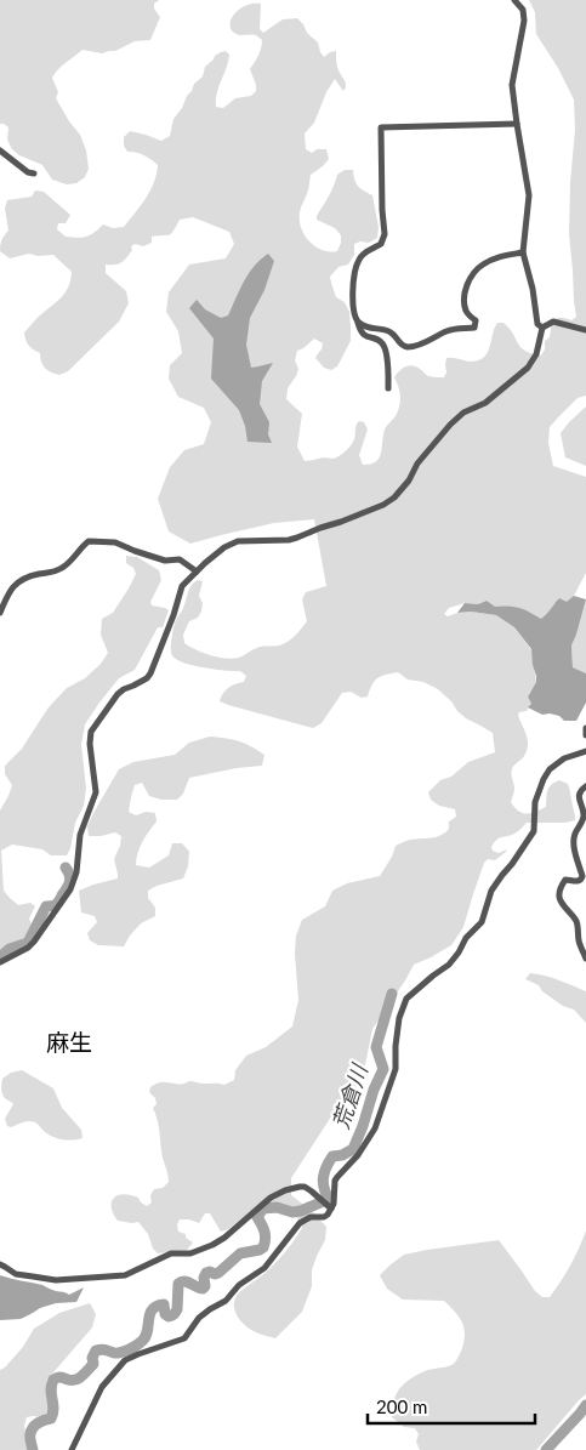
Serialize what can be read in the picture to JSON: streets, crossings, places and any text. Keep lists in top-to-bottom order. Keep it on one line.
{"districts":["麻生"],"water":["荒倉川"],"scale_bar":"200 m"}
